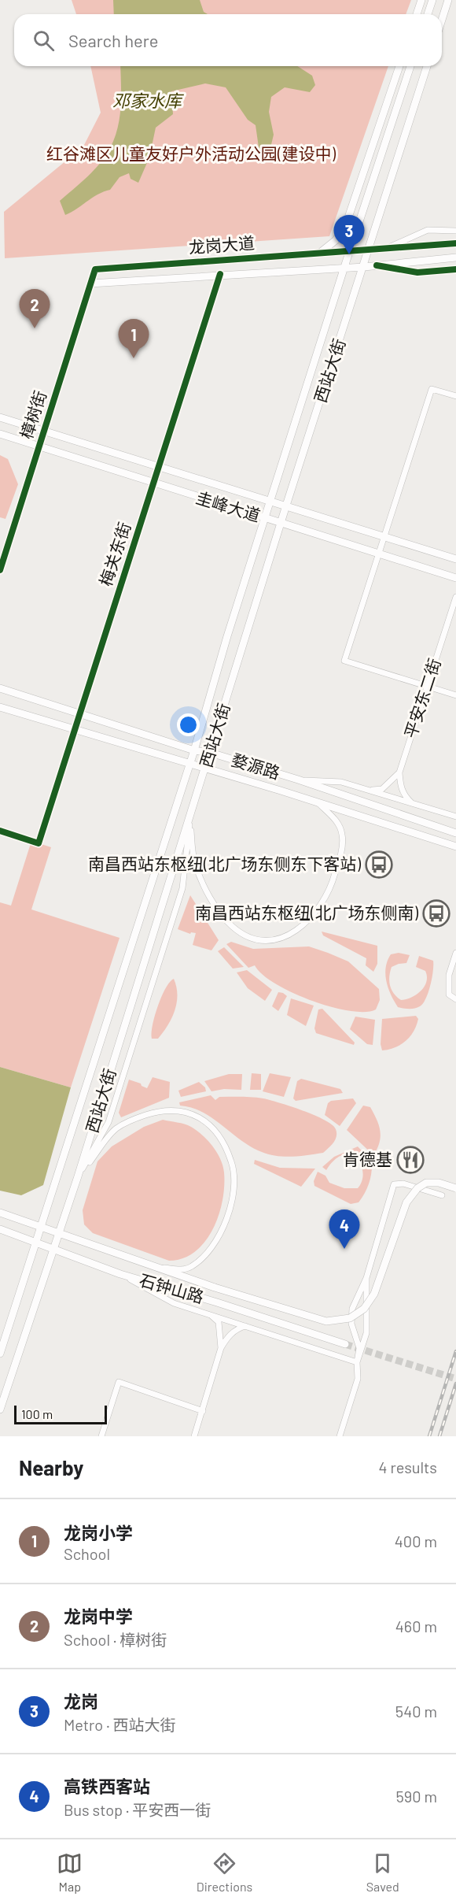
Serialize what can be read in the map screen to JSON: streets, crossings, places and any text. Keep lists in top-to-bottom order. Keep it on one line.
{"streets":{"main road":["龙岗大道","西站大街","圭峰大道","婺源路","石钟山路"],"street":["樟树街","梅关东街","平安东二街"]},"crossings":[["龙岗大道","西站大街"],["龙岗大道","樟树街"],["龙岗大道","梅关东街"],["西站大街","圭峰大道"],["西站大街","婺源路"],["西站大街","石钟山路"],["樟树街","圭峰大道"],["圭峰大道","梅关东街"],["梅关东街","婺源路"]],"water":["邓家水库"],"parks":["红谷滩区儿童友好户外活动公园(建设中)"],"places":{"bus stop":["南昌西站东枢纽(北广场东侧东下客站)","南昌西站东枢纽(北广场东侧南)"],"restaurant":["肯德基"]},"scale_bar":"100 m","page":{"search":"Search here","pins":["3","2","1","4"],"scale":"100 m","heading":["Nearby","4 results"],"list":[{"mark":"1","name":"龙岗小学","note":"School","value":"400 m"},{"mark":"2","name":"龙岗中学","note":"School · 樟树街","value":"460 m"},{"mark":"3","name":"龙岗","note":"Metro · 西站大街","value":"540 m"},{"mark":"4","name":"高铁西客站","note":"Bus stop · 平安西一街","value":"590 m"}],"nav":["Map","Directions","Saved"]}}
